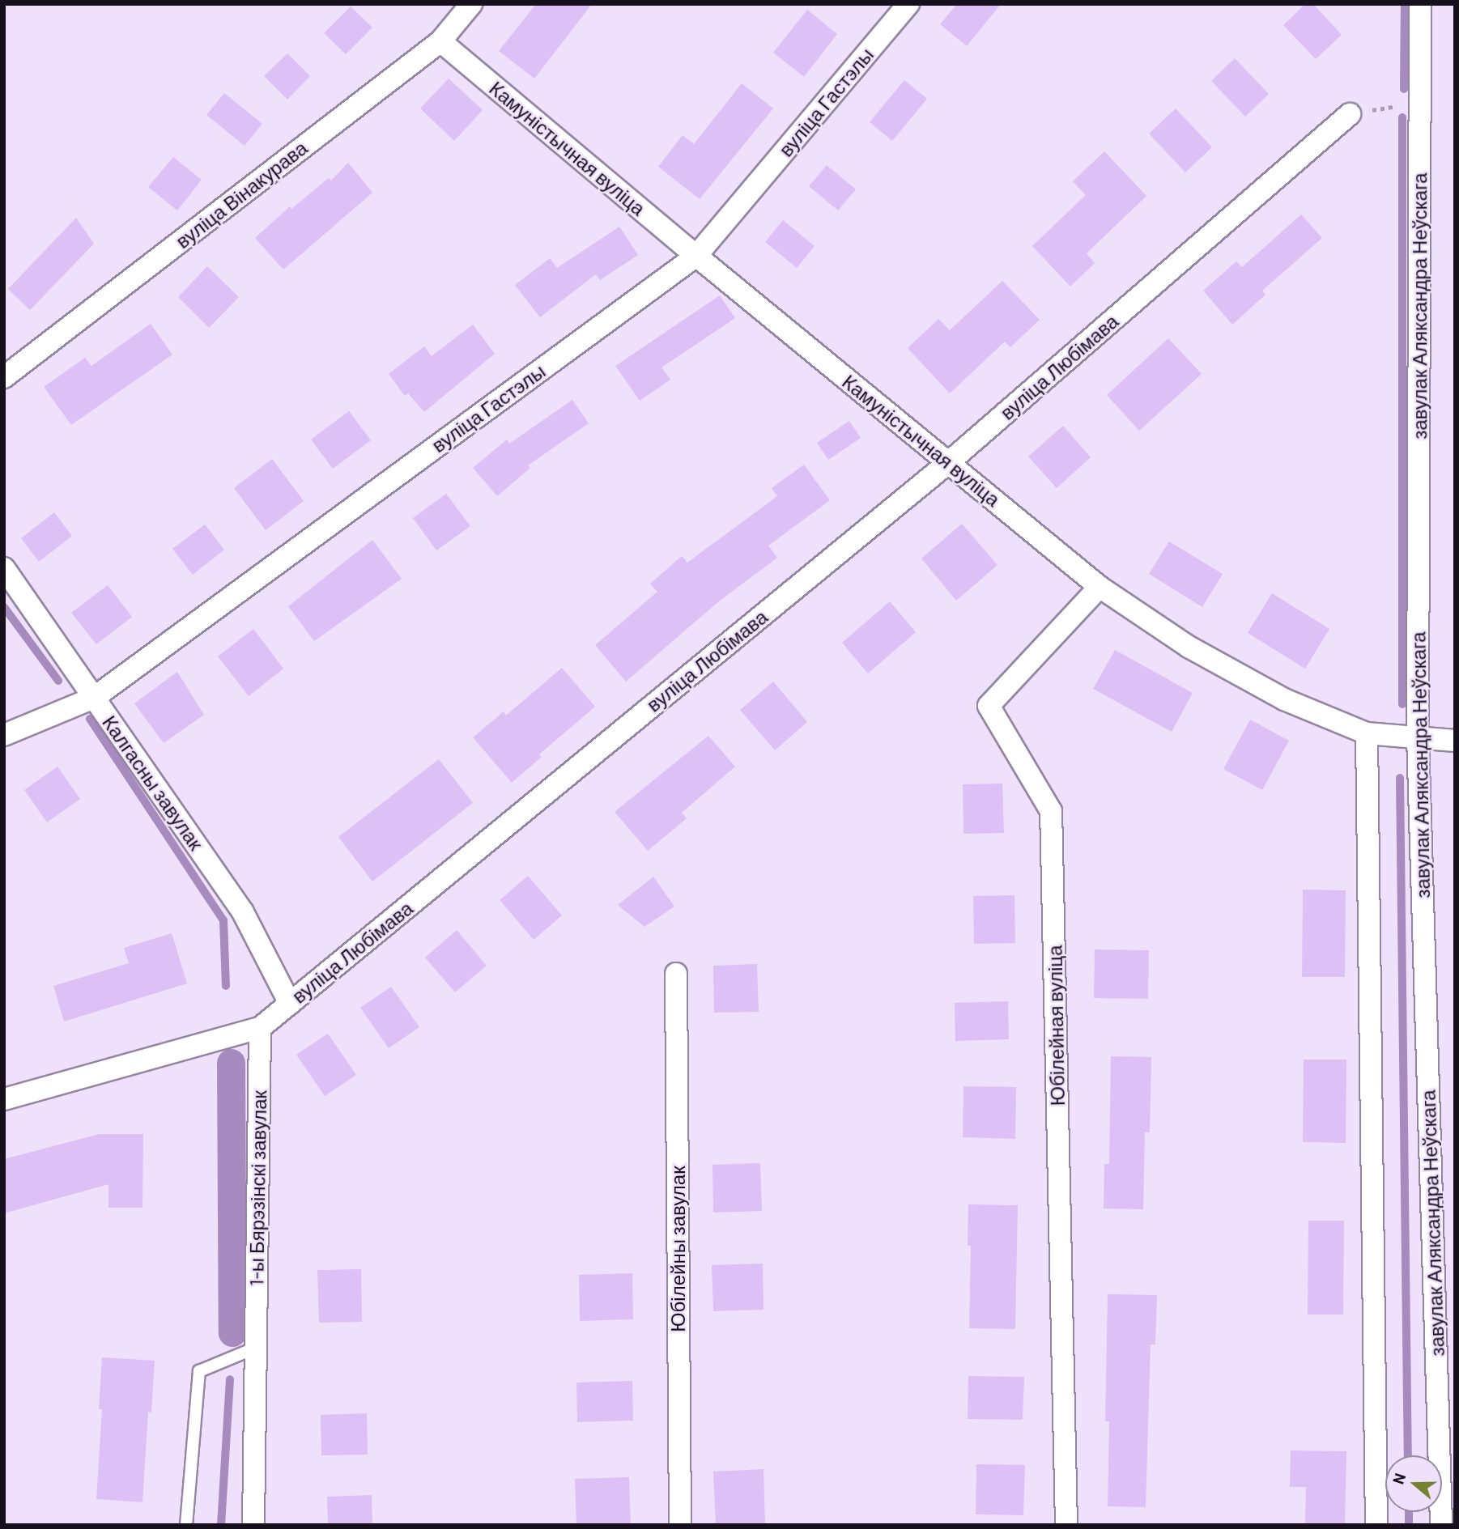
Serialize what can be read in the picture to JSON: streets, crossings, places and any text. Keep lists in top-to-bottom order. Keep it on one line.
{"streets":{"street":["вуліца Гастэлы","Камуністычная вуліца","вуліца Вінакурава","завулак Аляксандра Неўскага","вуліца Любімава","Калгасны завулак","Юбілейная вуліца","1-ы Бярэзінскі завулак","Юбілейны завулак"]},"crossings":[["вуліца Гастэлы","Камуністычная вуліца"],["вуліца Гастэлы","Калгасны завулак"],["Камуністычная вуліца","вуліца Вінакурава"],["Камуністычная вуліца","завулак Аляксандра Неўскага"],["Камуністычная вуліца","вуліца Любімава"],["Камуністычная вуліца","Юбілейная вуліца"],["вуліца Любімава","Калгасны завулак"],["вуліца Любімава","1-ы Бярэзінскі завулак"]],"north":"left"}
